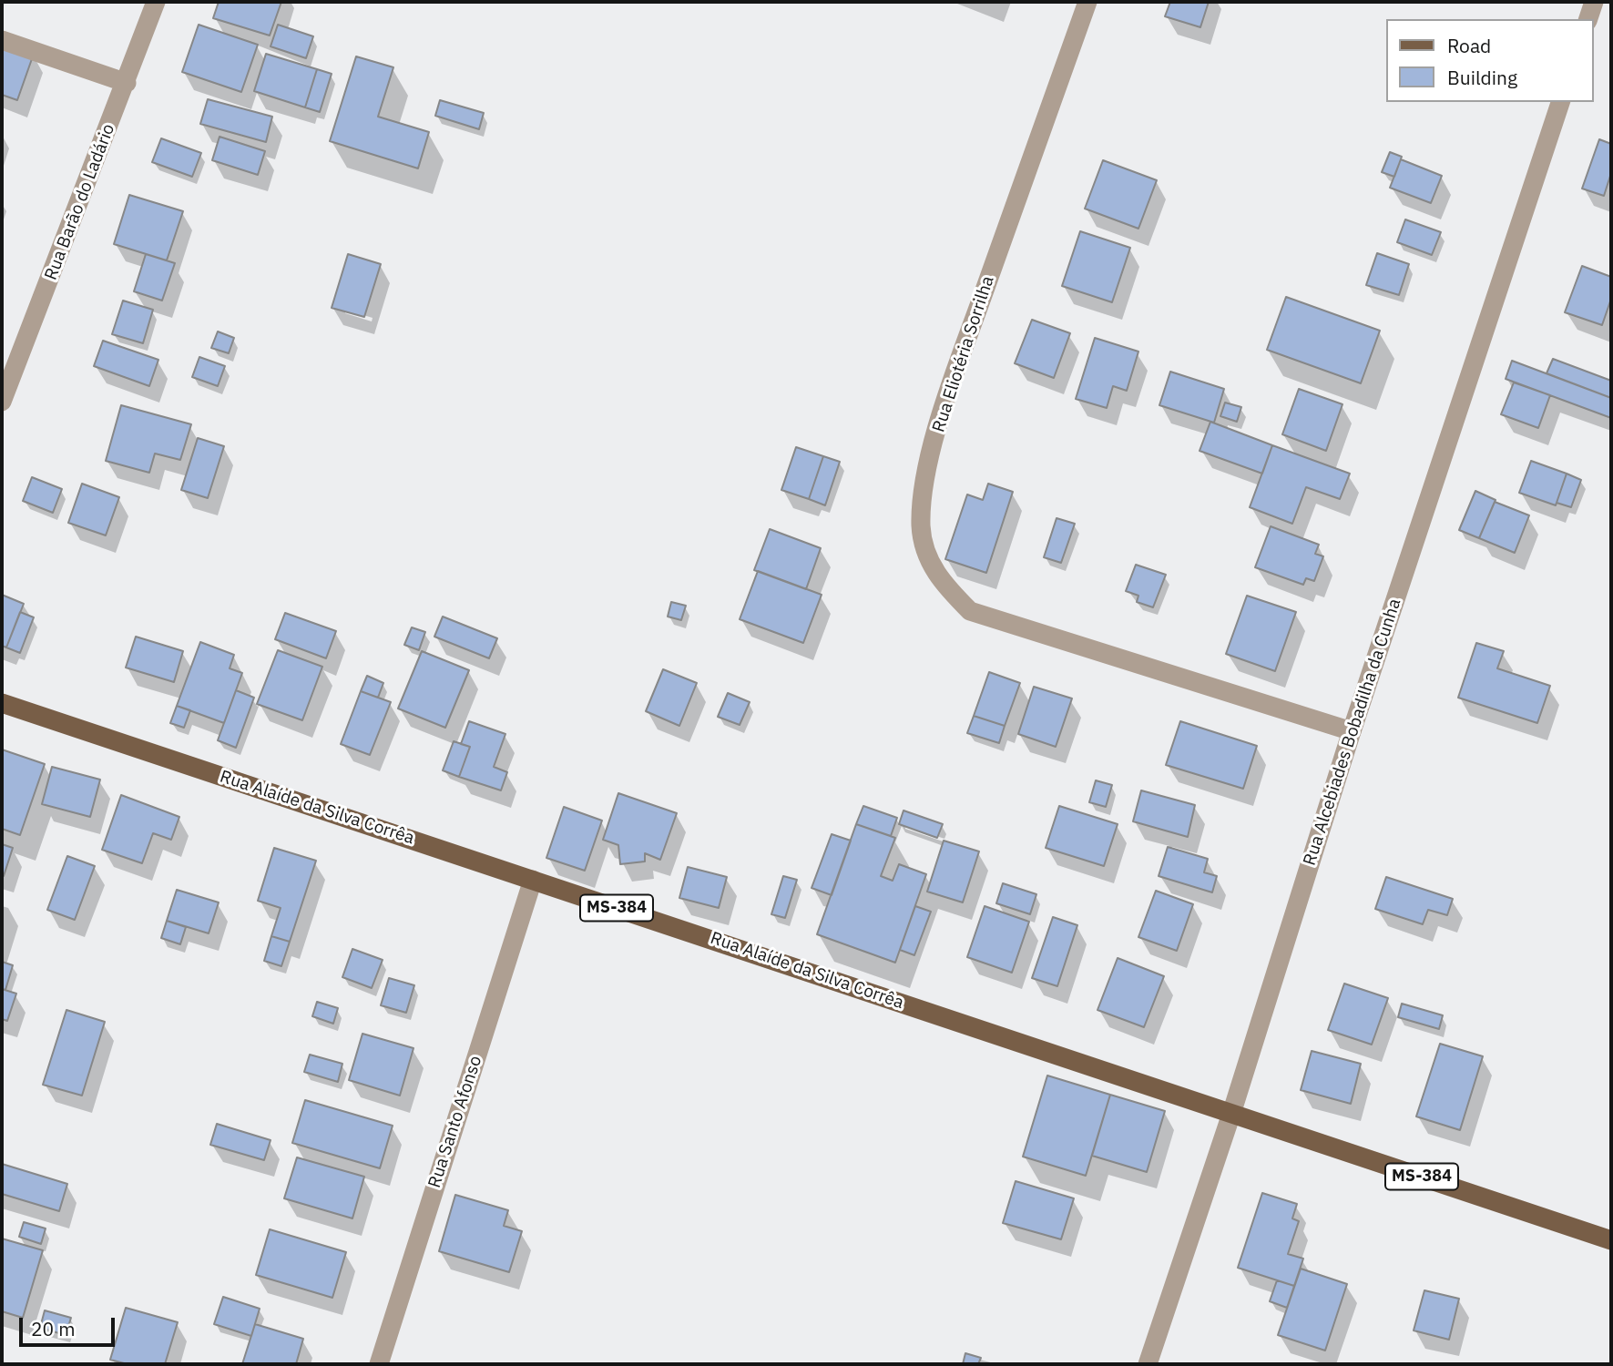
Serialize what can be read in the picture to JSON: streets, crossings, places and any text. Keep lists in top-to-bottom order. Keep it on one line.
{"streets":{"main road":["Rua Alaíde da Silva Corrêa","MS-384"],"street":["Rua Barão do Ladário","Rua Eliotéria Sorrilha","Rua Alcebiades Bobadilha da Cunha","Rua Santo Afonso"]},"crossings":[["Rua Eliotéria Sorrilha","Rua Alcebiades Bobadilha da Cunha"],["Rua Alcebiades Bobadilha da Cunha","Rua Alaíde da Silva Corrêa"],["Rua Alaíde da Silva Corrêa","Rua Santo Afonso"]],"legend":["Road","Building"],"scale_bar":"20 m"}
